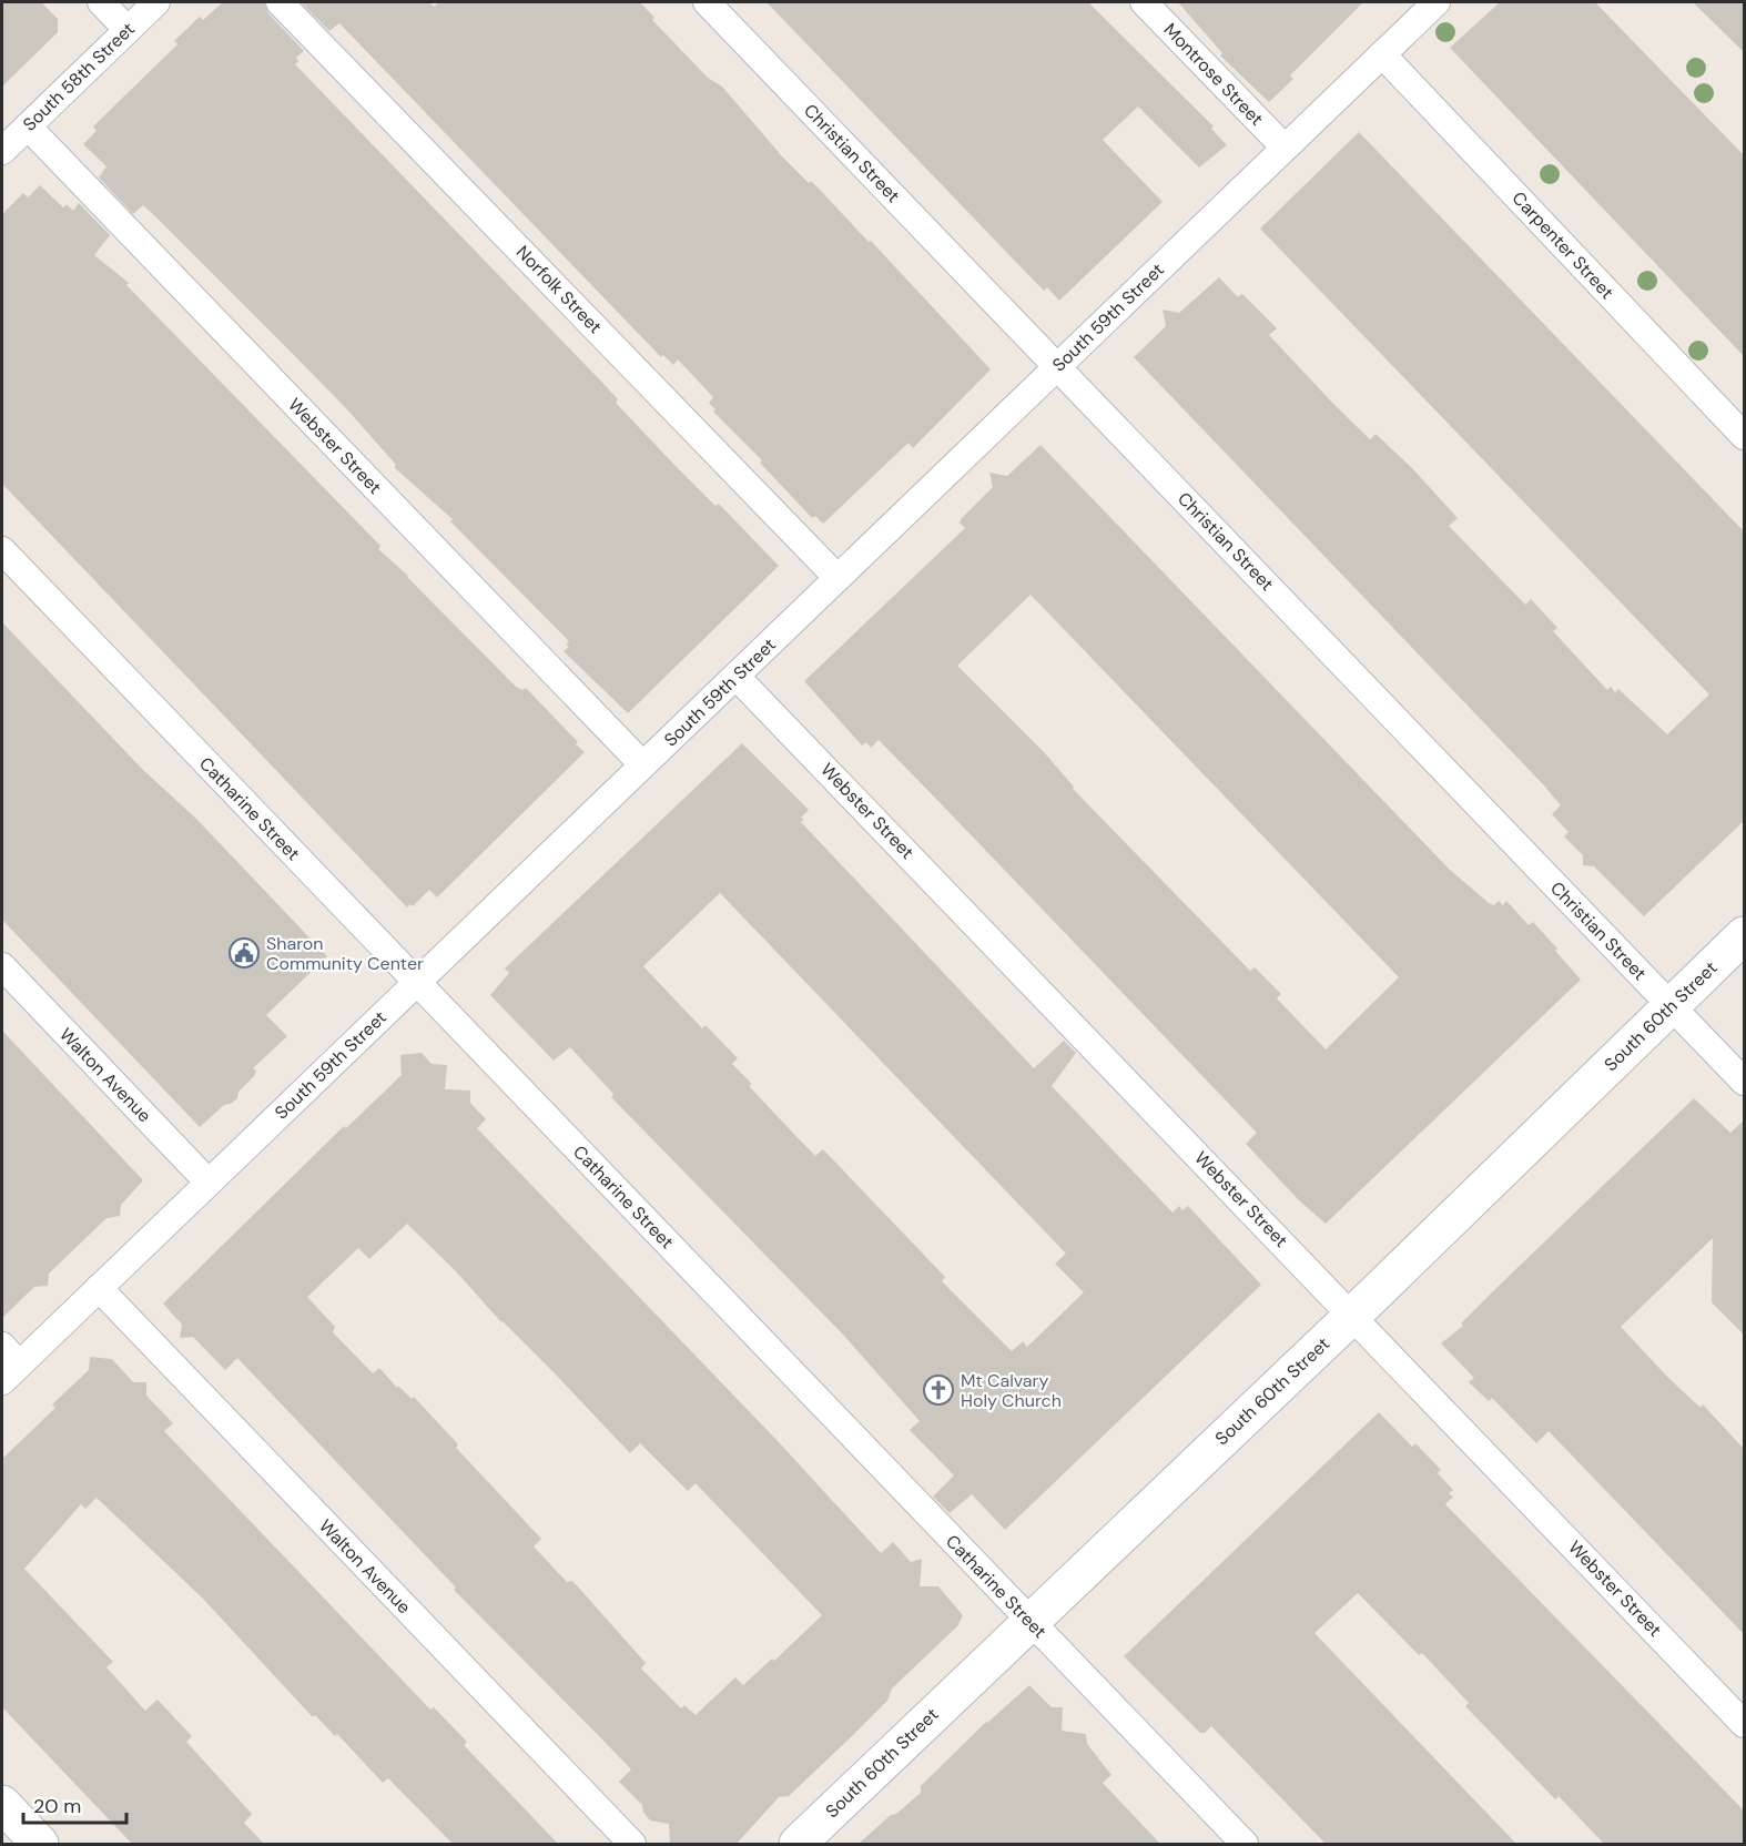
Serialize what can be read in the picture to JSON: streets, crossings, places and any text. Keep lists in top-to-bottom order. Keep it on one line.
{"streets":{"street":["Montrose Street","South 58th Street","Christian Street","Carpenter Street","Norfolk Street","South 59th Street","Webster Street","Catharine Street","South 60th Street","Walton Avenue"]},"crossings":[["Montrose Street","South 59th Street"],["South 58th Street","Webster Street"],["Christian Street","South 59th Street"],["Christian Street","South 60th Street"],["Carpenter Street","South 59th Street"],["Norfolk Street","South 59th Street"],["South 59th Street","Webster Street"],["South 59th Street","Catharine Street"],["South 59th Street","Walton Avenue"],["Webster Street","South 60th Street"],["Catharine Street","South 60th Street"]],"places":{"public building":["Sharon Community Center"],"church":["Mt Calvary Holy Church"]},"scale_bar":"20 m"}
